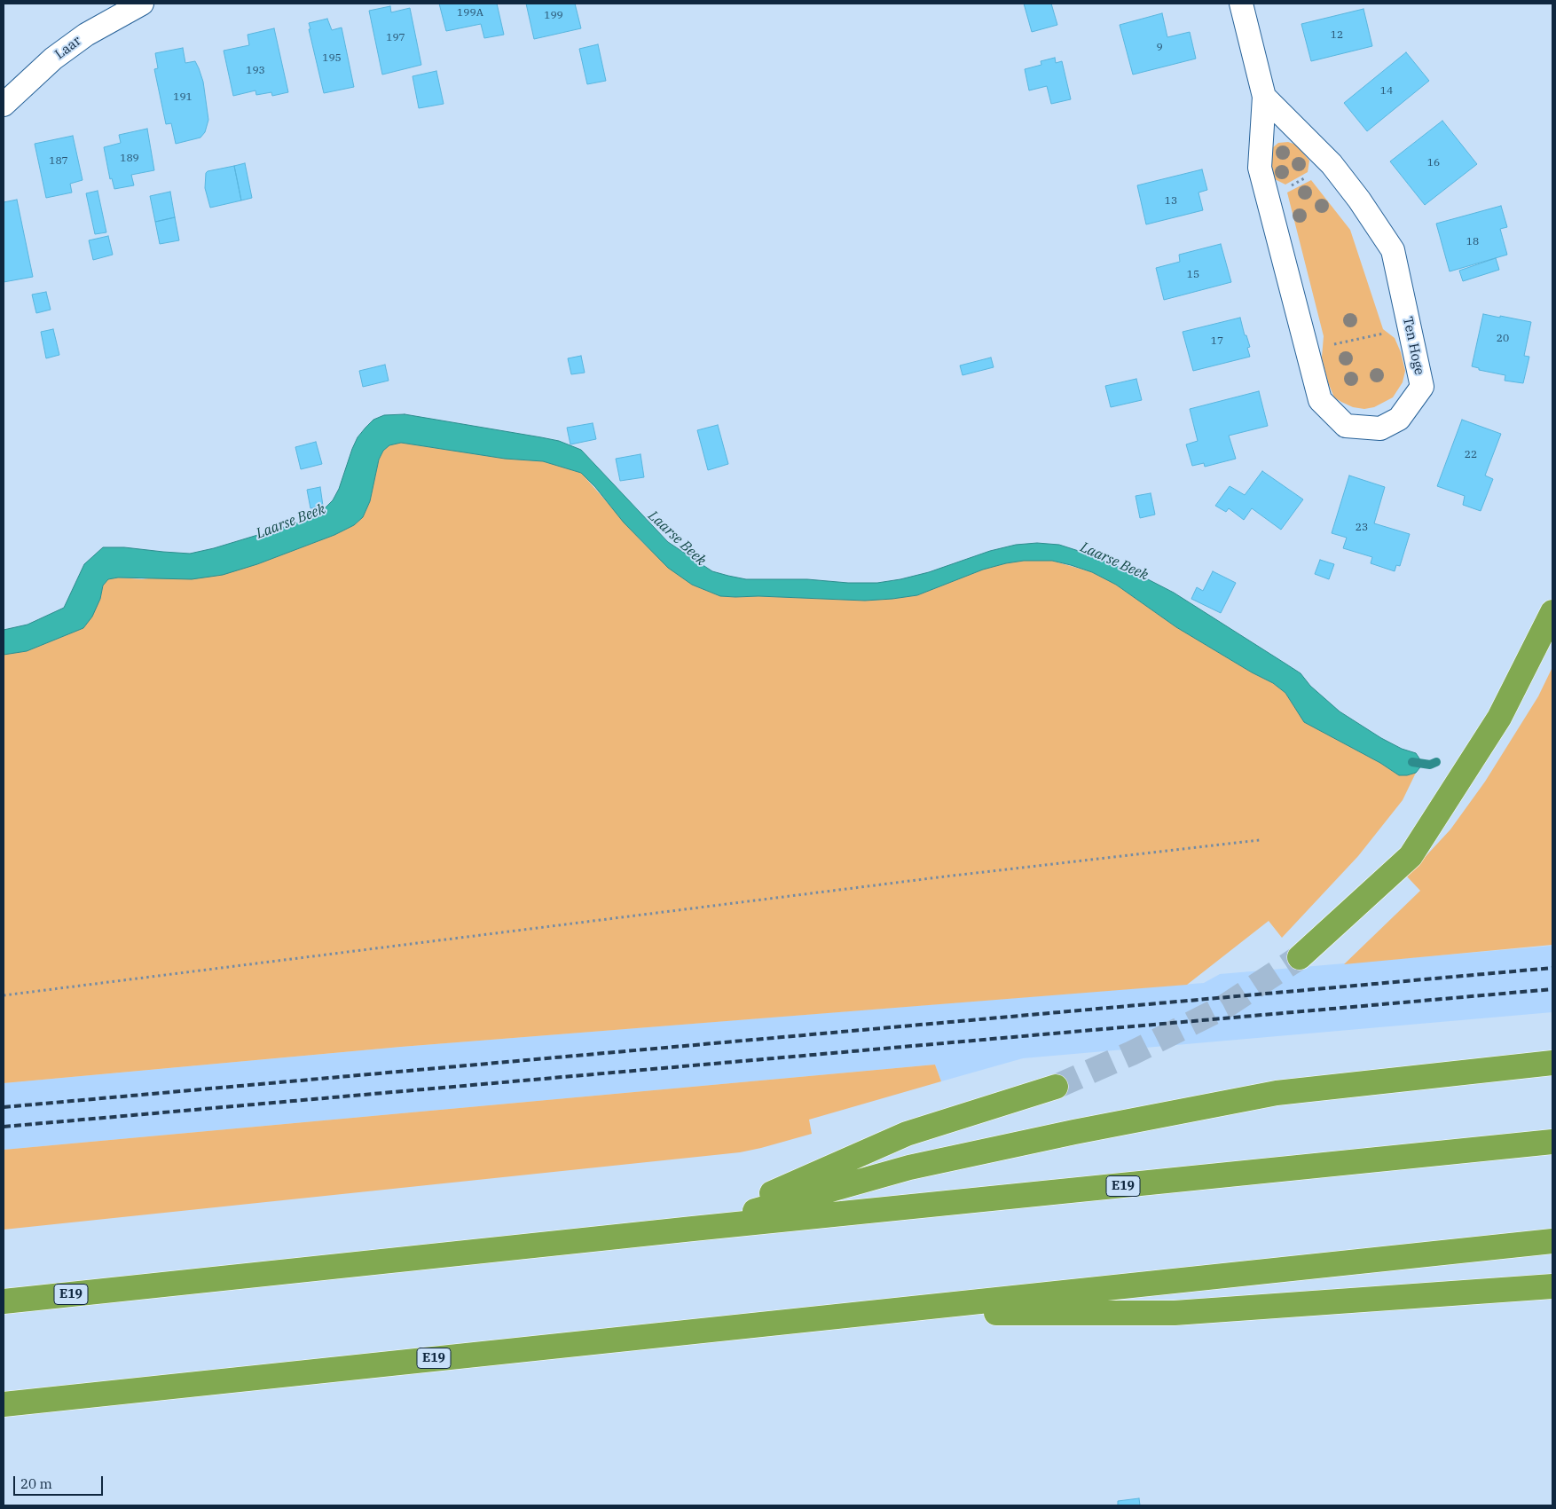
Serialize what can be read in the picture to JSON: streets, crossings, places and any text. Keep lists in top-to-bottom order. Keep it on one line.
{"streets":{"highway":["E19"],"street":["Laar","Ten Hoge"]},"water":["Laarse Beek"],"house_numbers":["199A","199","12","197","9","195","193","14","191","189","187","16","13","18","15","20","17","22","23"],"scale_bar":"20 m"}
